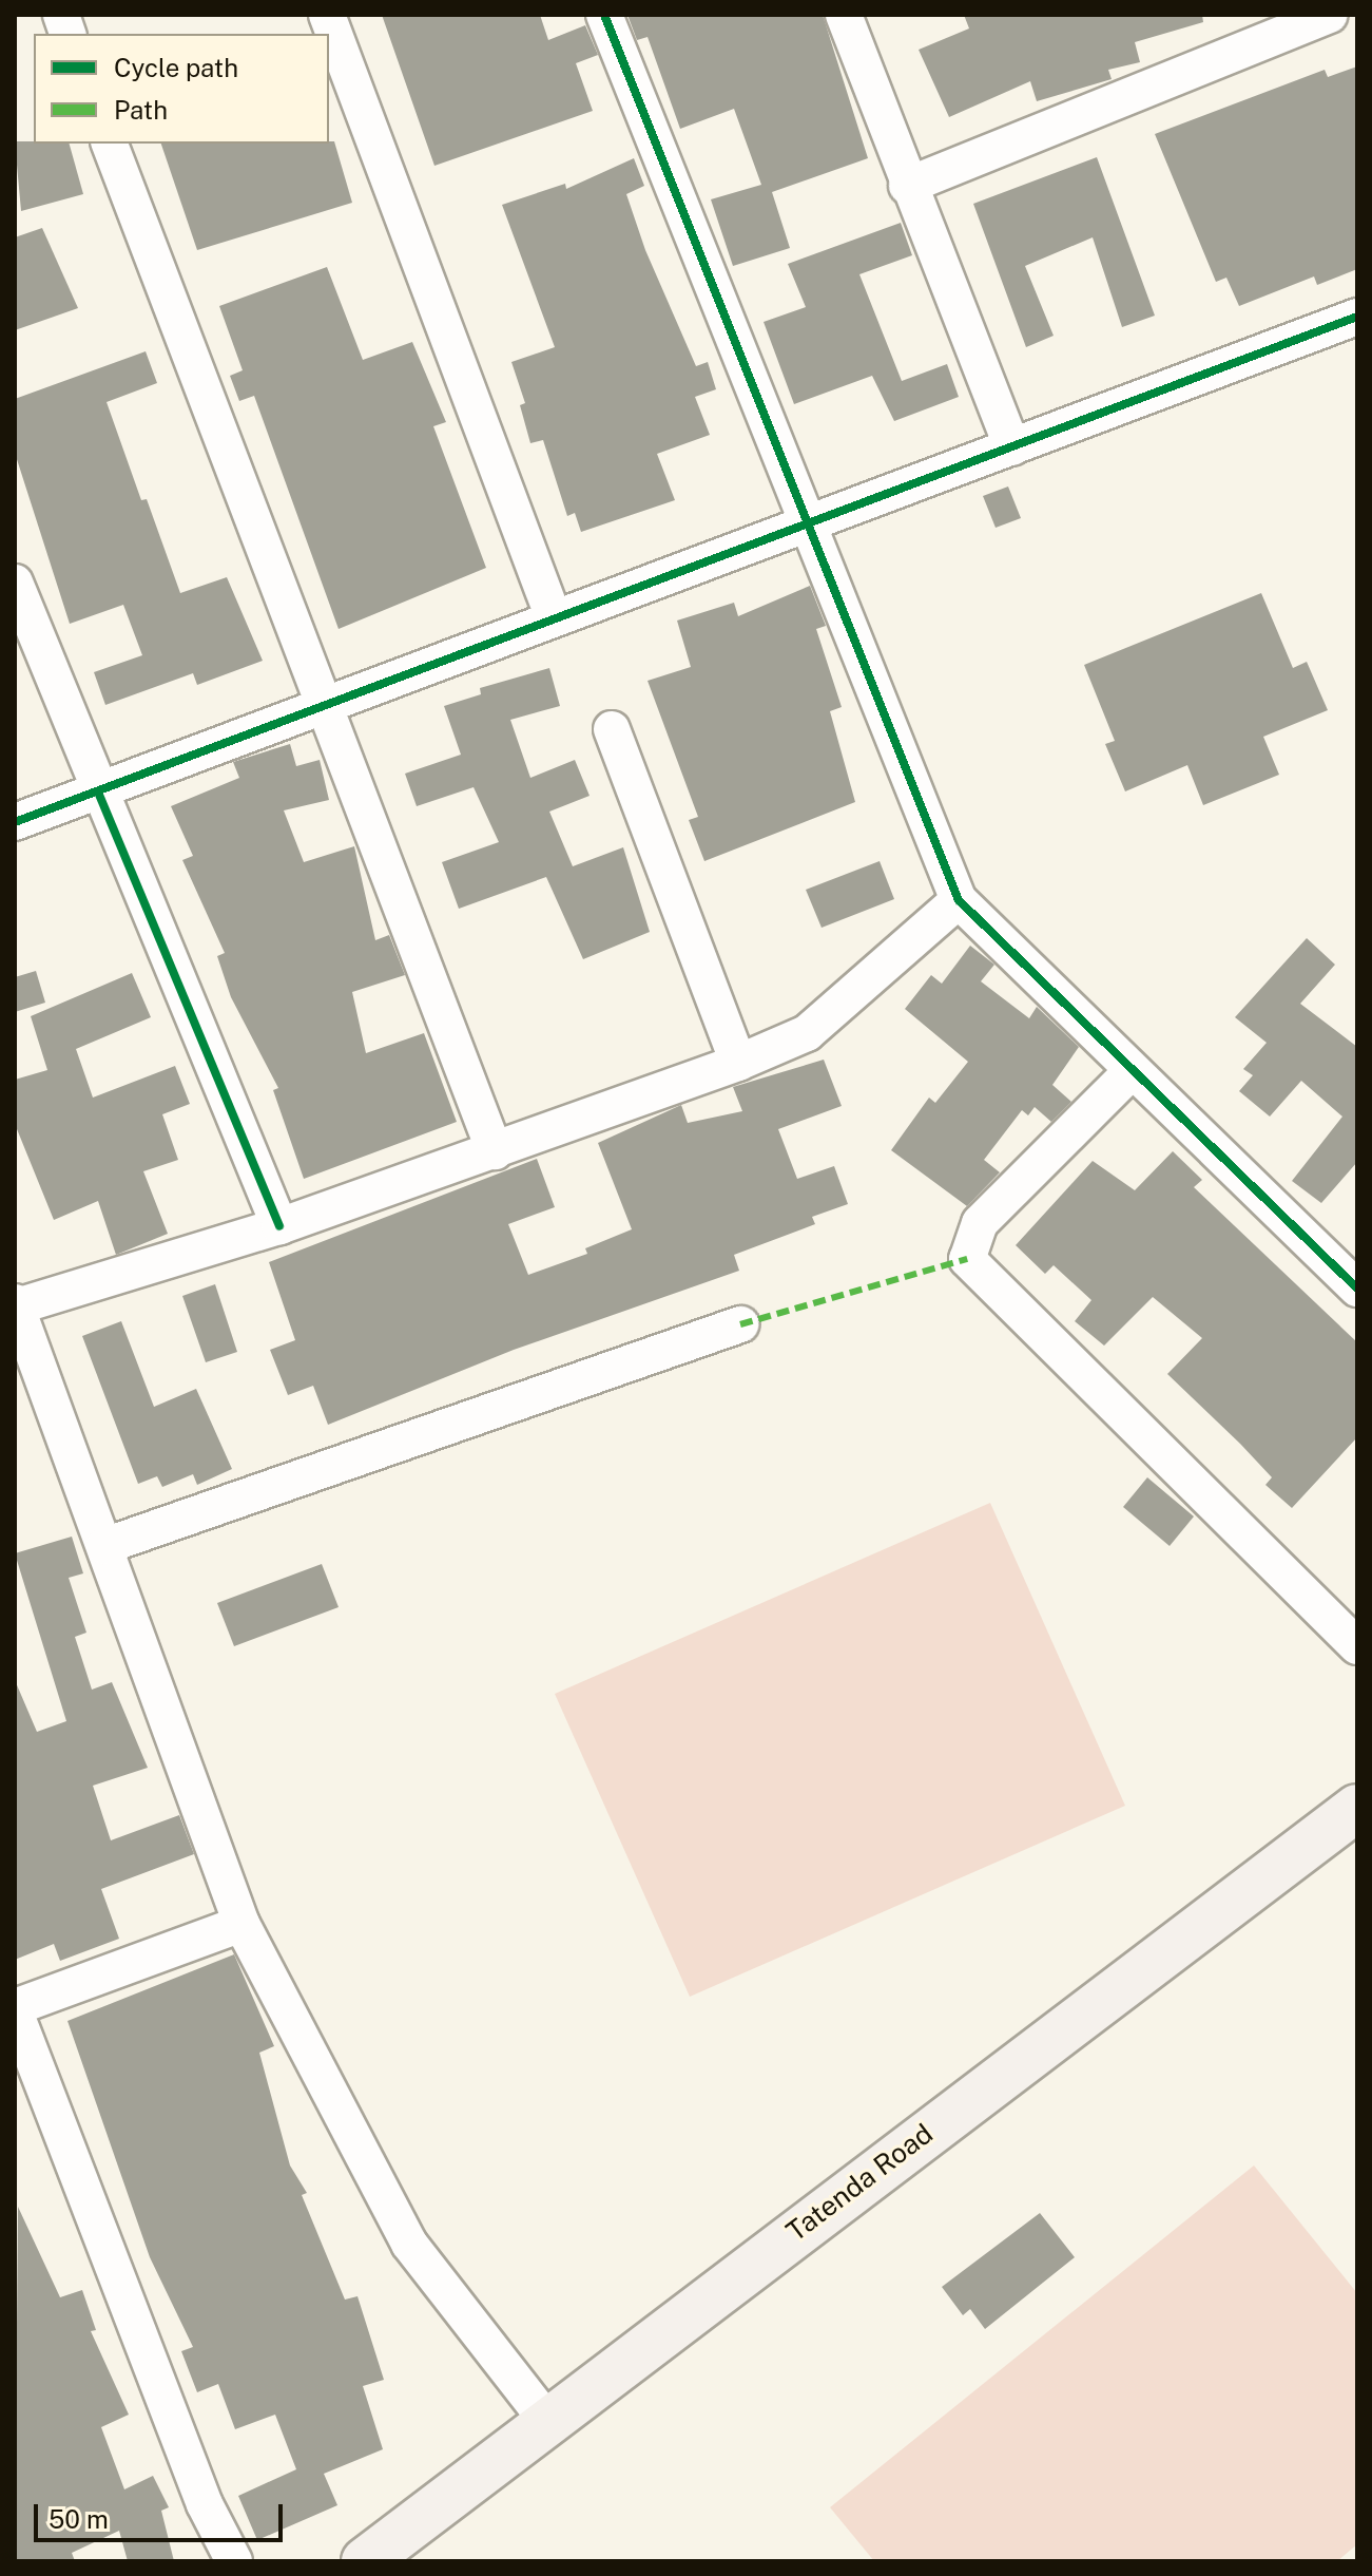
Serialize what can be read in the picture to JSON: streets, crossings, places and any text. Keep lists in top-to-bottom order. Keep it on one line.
{"streets":{"street":["Tatenda Road"]},"legend":["Cycle path","Path"],"scale_bar":"50 m"}
